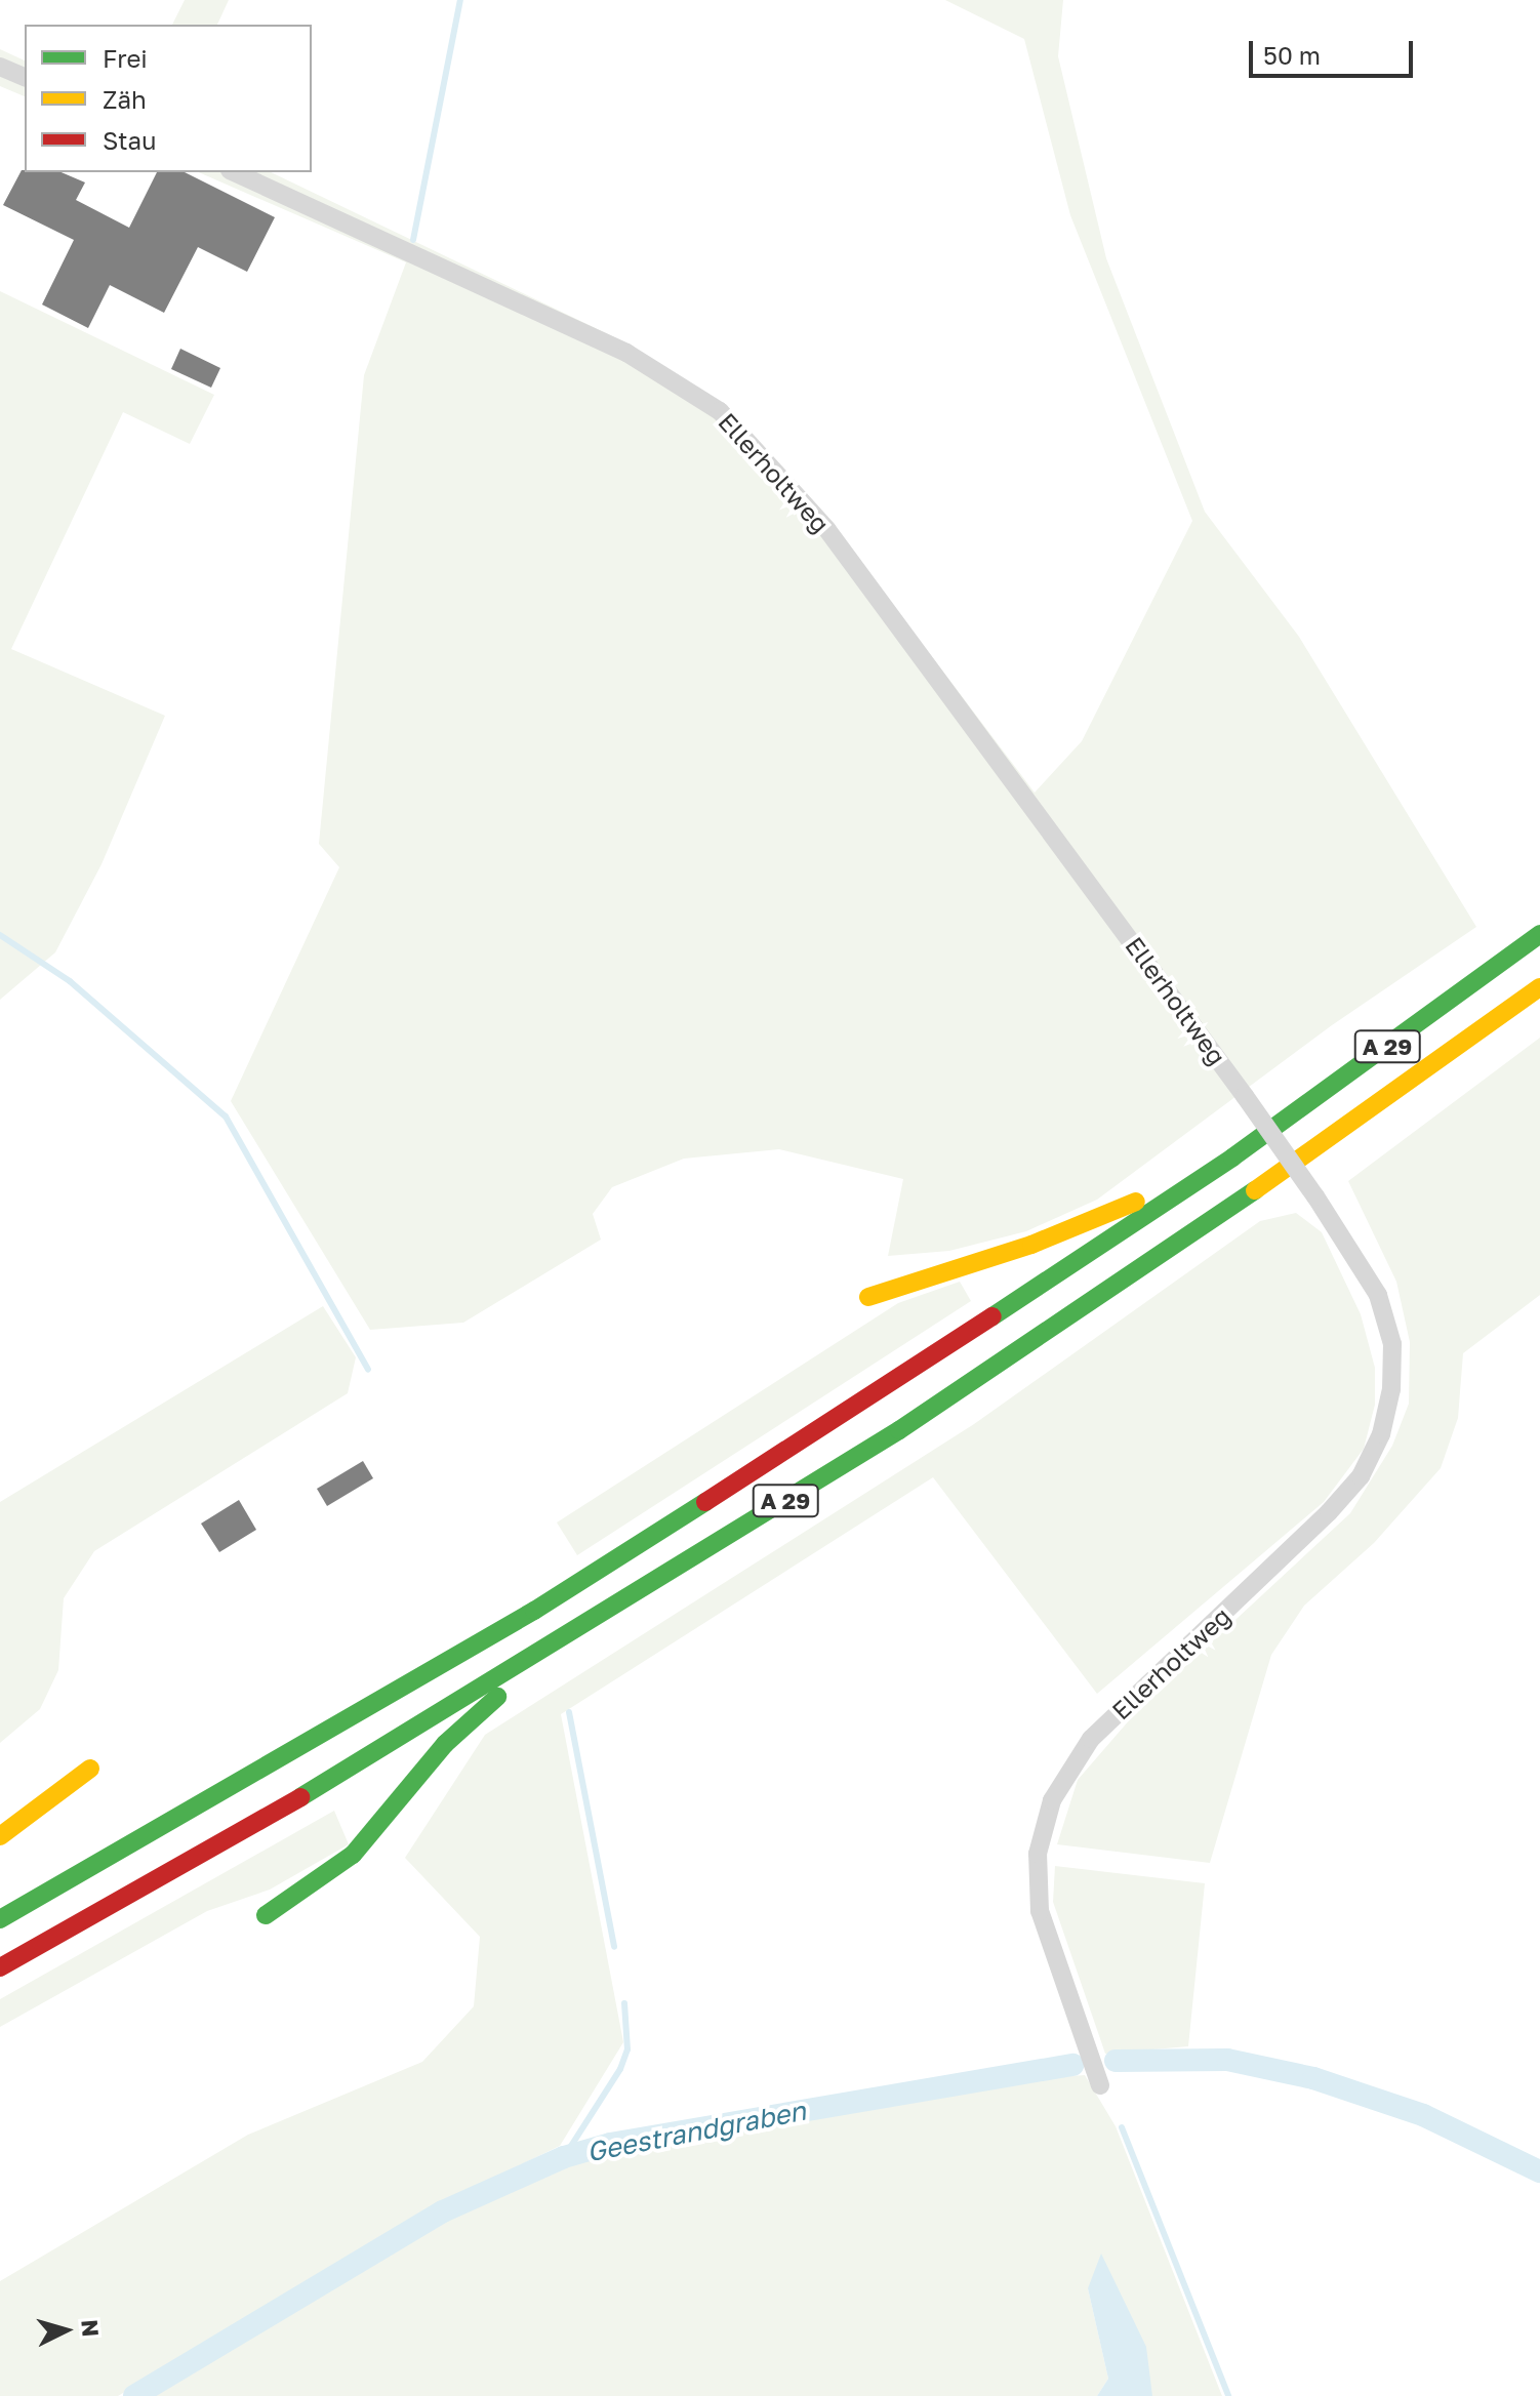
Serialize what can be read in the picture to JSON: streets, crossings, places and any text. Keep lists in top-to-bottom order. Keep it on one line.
{"streets":{"highway":["A 29"],"street":["Ellerholtweg"]},"water":["Geestrandgraben"],"legend":["Frei","Zäh","Stau"],"scale_bar":"50 m","north":"right"}
